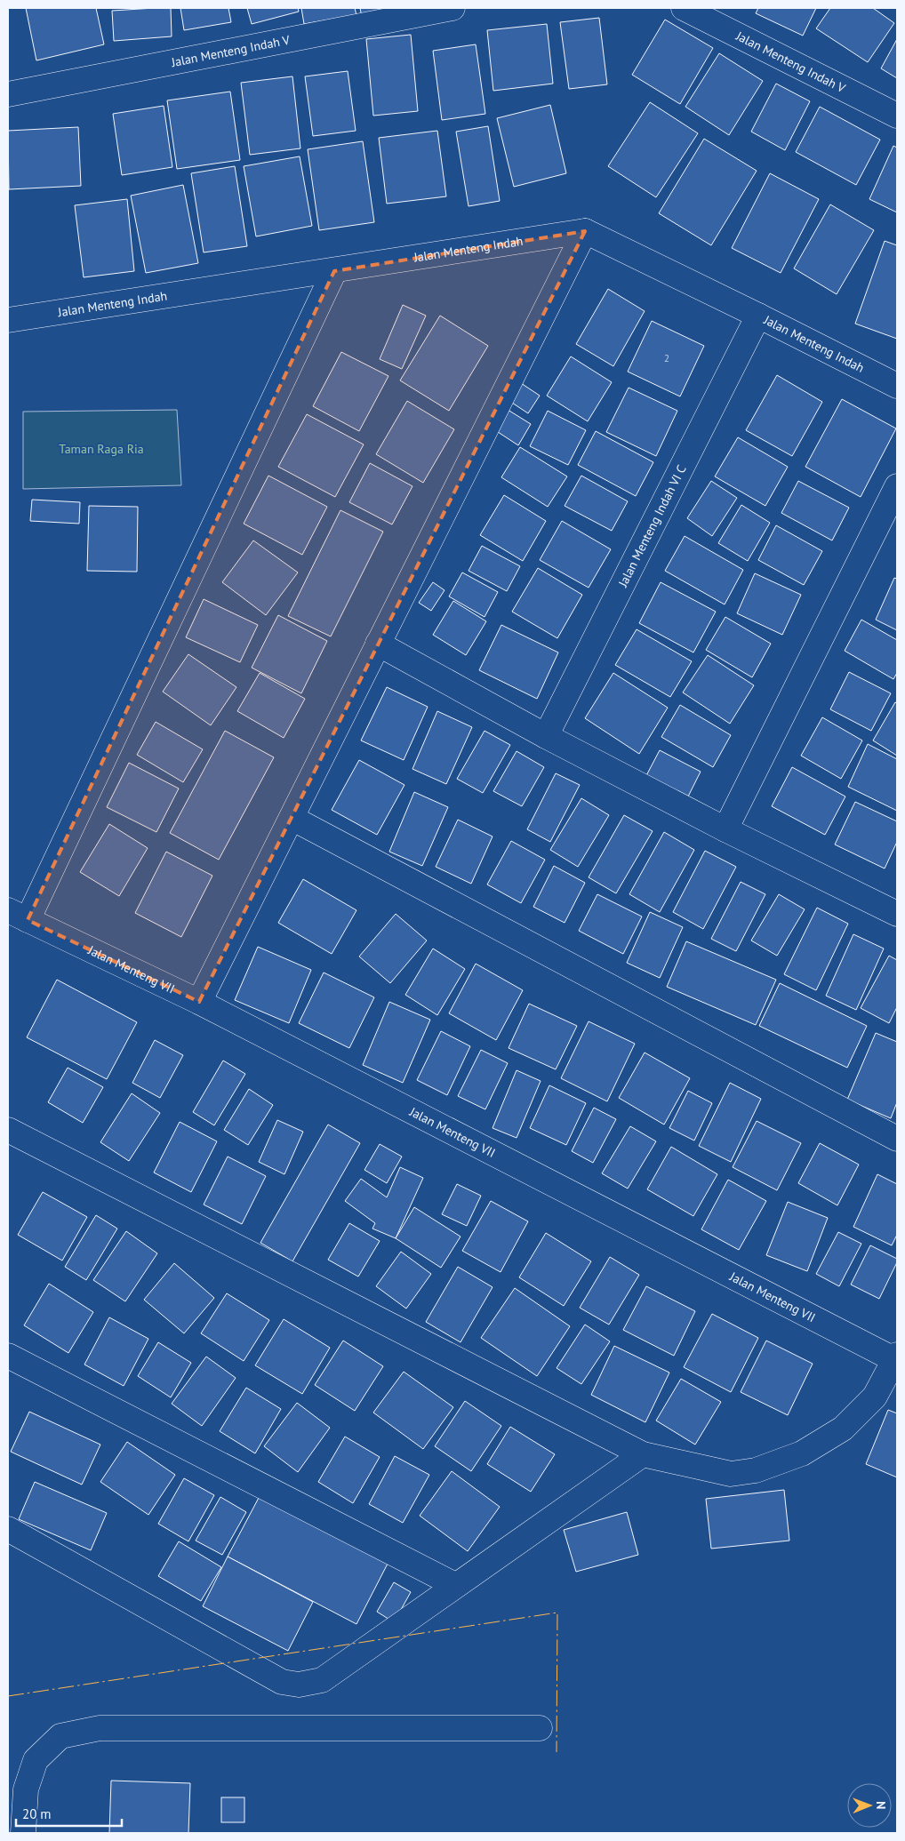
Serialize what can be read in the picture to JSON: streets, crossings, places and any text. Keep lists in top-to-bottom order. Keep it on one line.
{"streets":{"street":["Jalan Menteng Indah V","Jalan Menteng Indah","Jalan Menteng Indah VI C","Jalan Menteng VII"]},"crossings":[["Jalan Menteng Indah","Jalan Menteng Indah VI C"]],"parks":["Taman Raga Ria"],"house_numbers":["2"],"scale_bar":"20 m","north":"right"}
